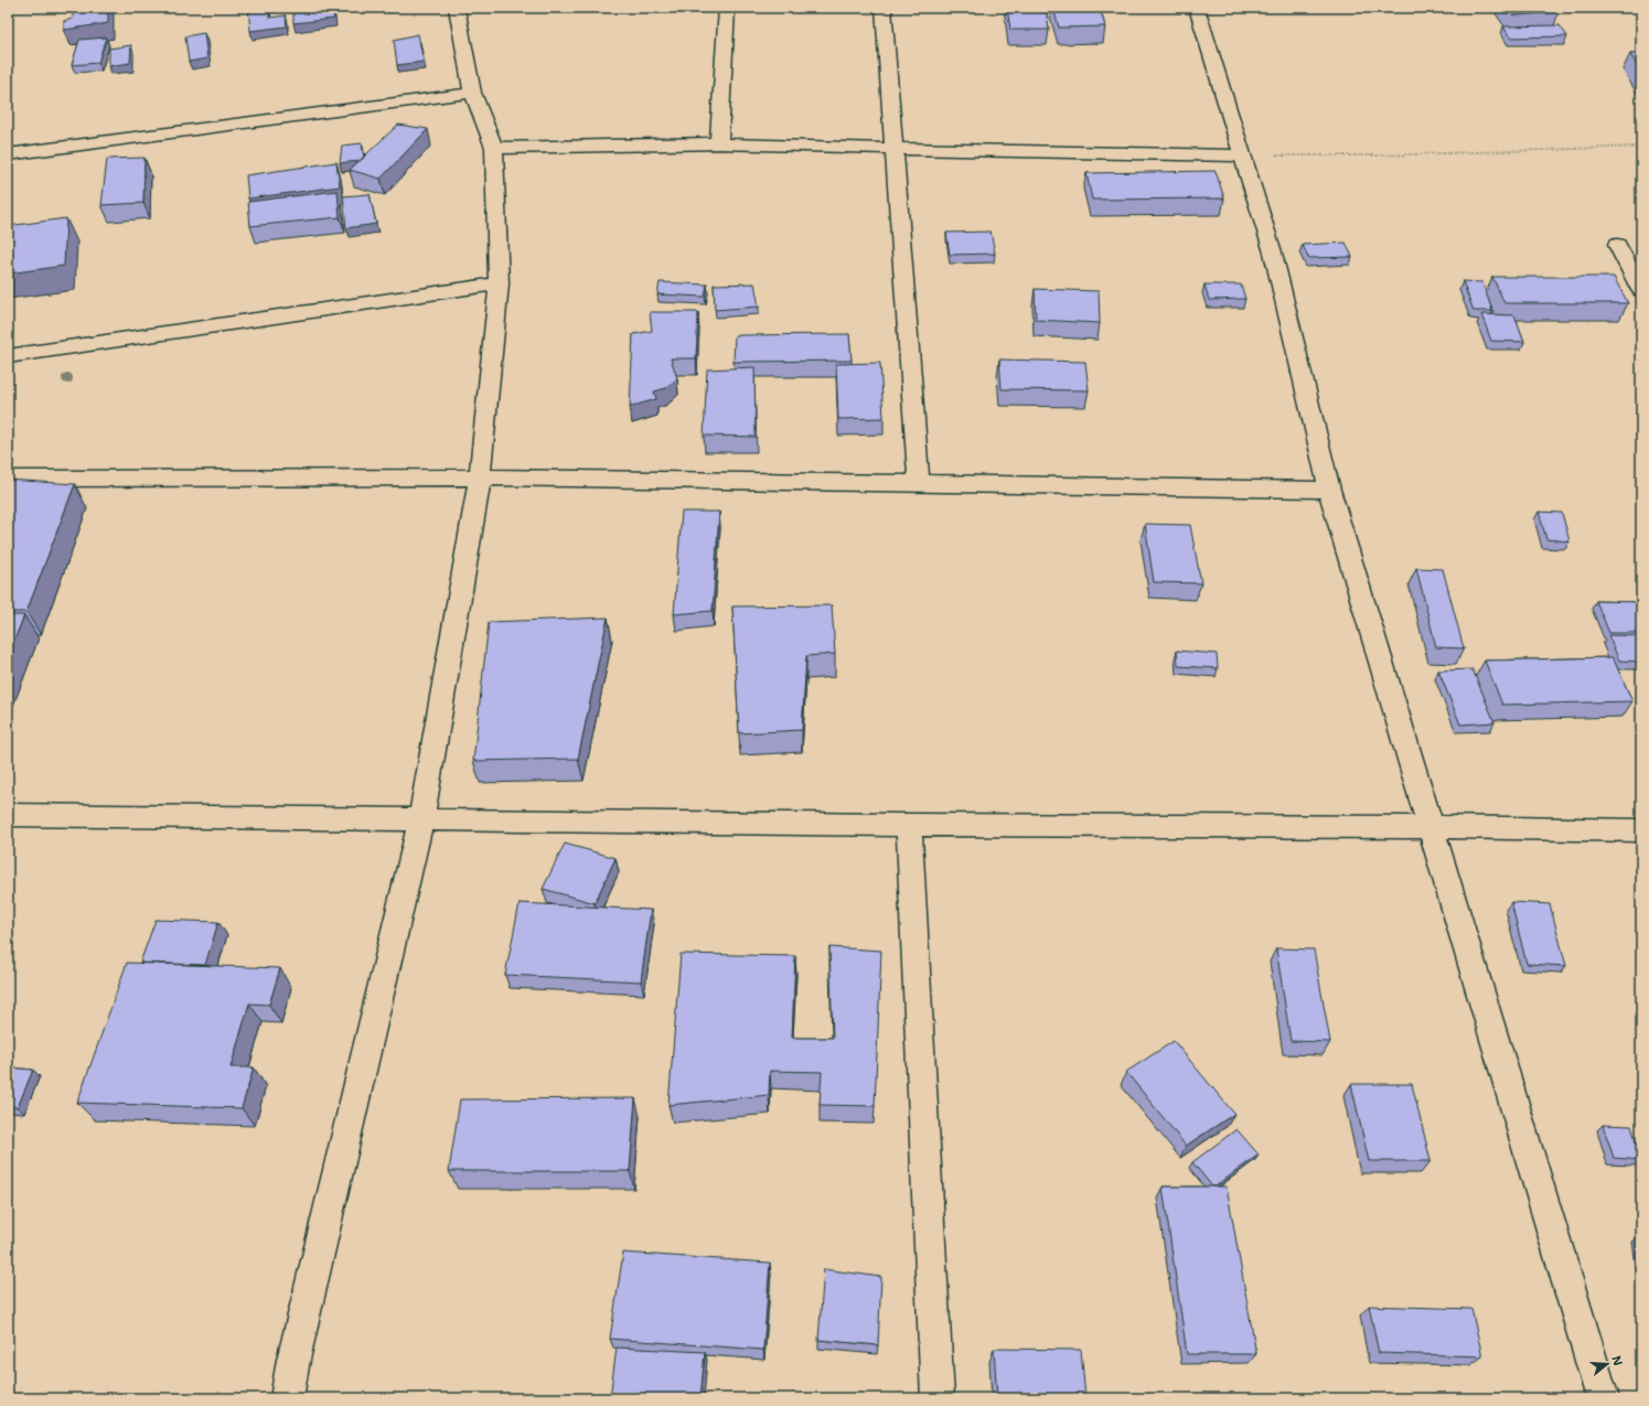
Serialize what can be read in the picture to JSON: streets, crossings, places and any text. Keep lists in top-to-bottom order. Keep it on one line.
{"north":"right"}
